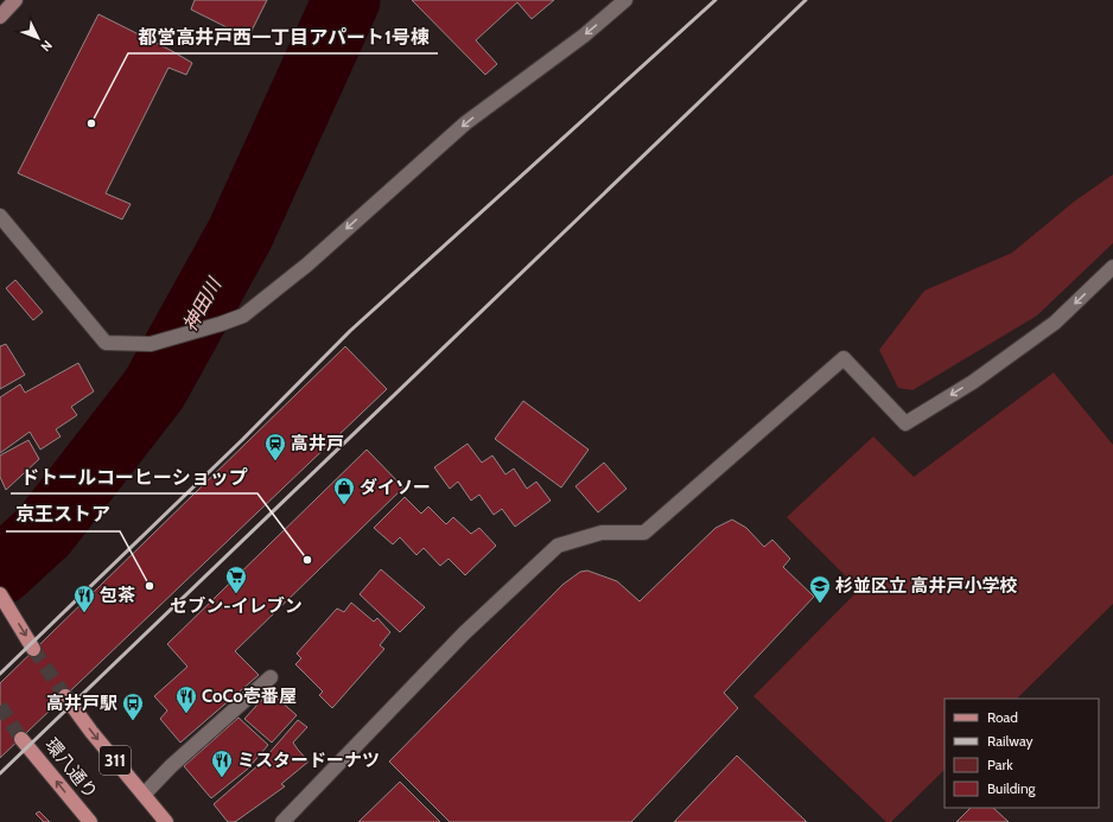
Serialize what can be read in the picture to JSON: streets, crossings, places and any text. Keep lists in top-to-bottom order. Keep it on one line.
{"streets":{"main road":["311","環八通り"]},"water":["神田川"],"places":{"other":["都営高井戸西一丁目アパート1号棟","ドトールコーヒーショップ","京王ストア"],"station":["高井戸"],"shop":["ダイソー"],"supermarket":["セブン-イレブン"],"school or university":["杉並区立 高井戸小学校"],"restaurant":["包茶","CoCo壱番屋","ミスタードーナツ"],"bus stop":["高井戸駅"]},"legend":["Road","Railway","Park","Building"],"north":"bottom right"}
